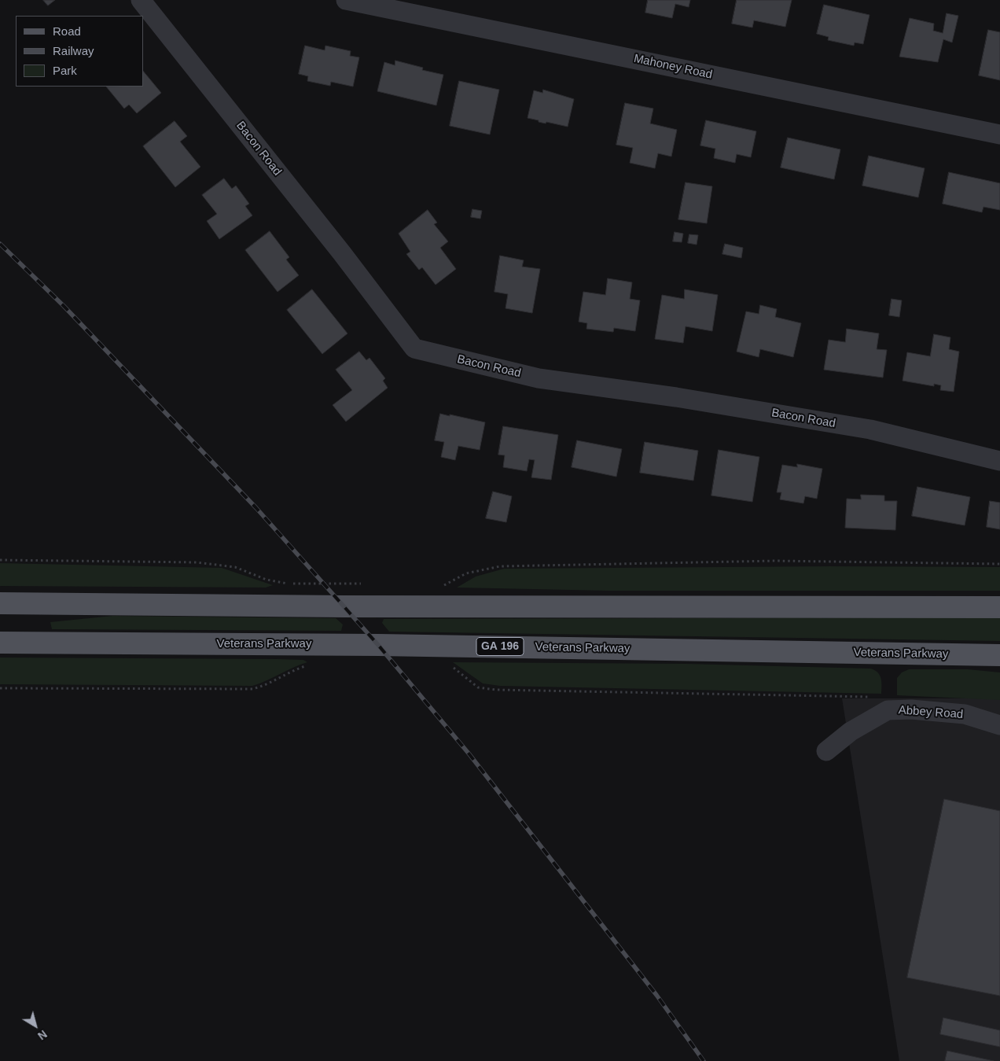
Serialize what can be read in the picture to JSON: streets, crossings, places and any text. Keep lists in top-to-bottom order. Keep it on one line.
{"streets":{"main road":["Veterans Parkway","GA 196"],"street":["Mahoney Road","Bacon Road","Abbey Road"]},"legend":["Road","Railway","Park"],"north":"bottom right"}
